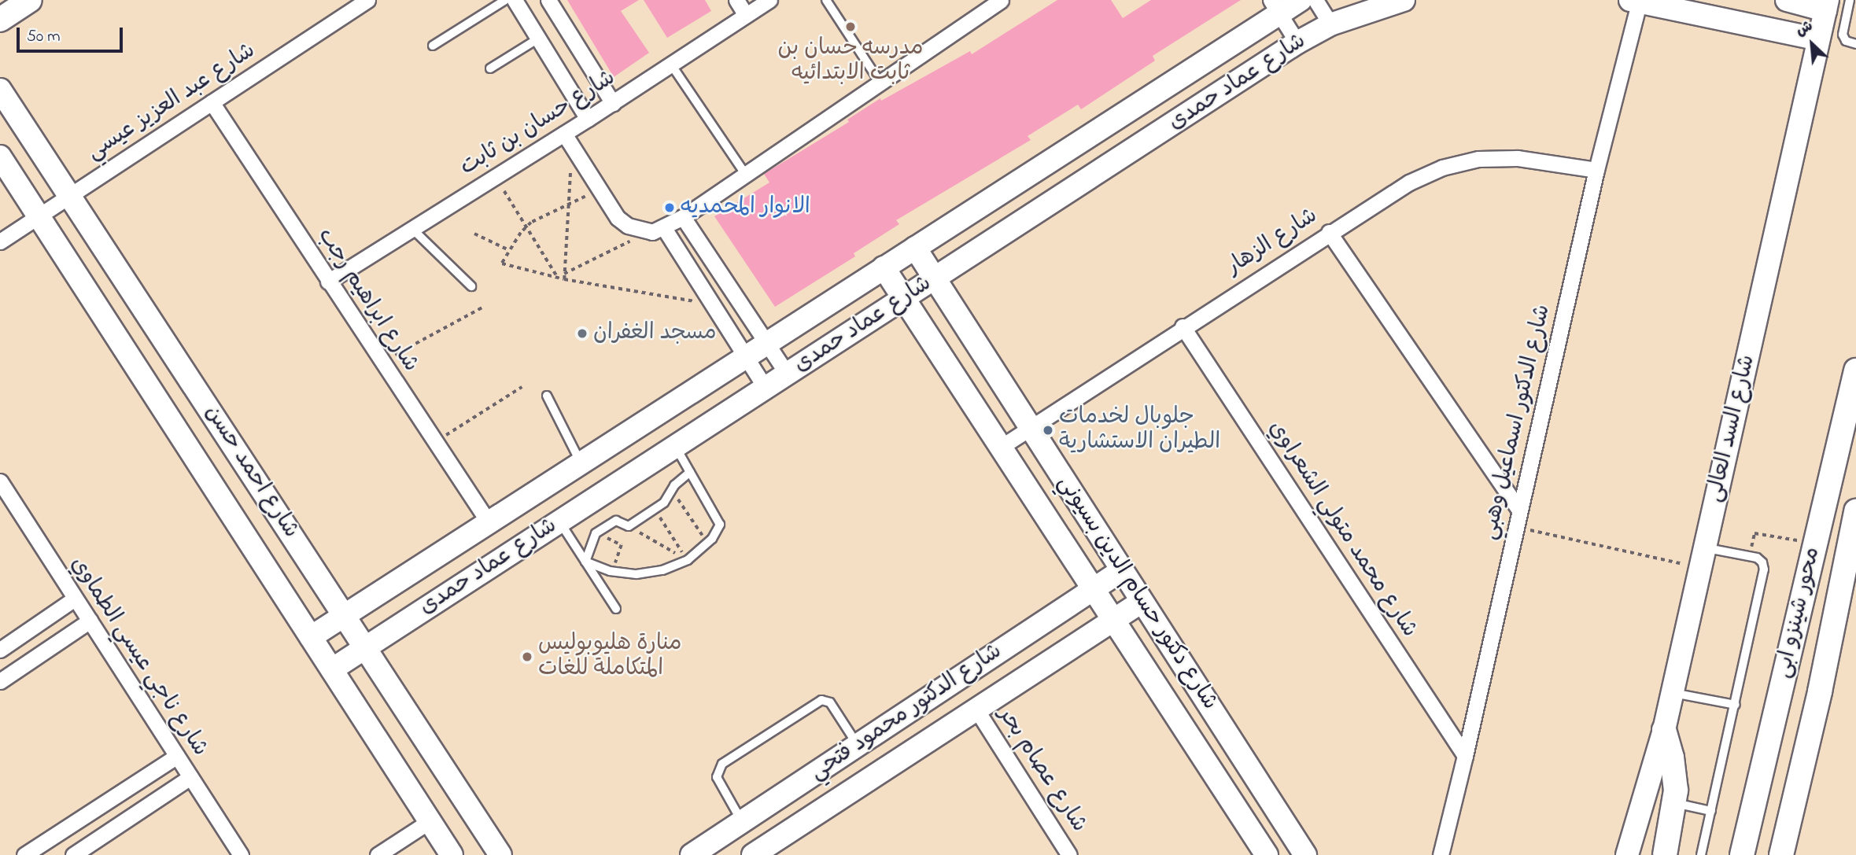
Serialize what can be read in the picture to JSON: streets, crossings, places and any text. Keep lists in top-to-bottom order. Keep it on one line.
{"streets":{"main road":["محور شينزو ابى"],"street":["شارع عماد حمدى","شارع عبد العزيز عيسي","شارع حسان بن ثابت","شارع الزهار","شارع ابراهيم رجب","شارع الدكتور اسماعيل وهبي","شارع السد العالى","شارع احمد حسن","شارع محمد متولي الشعراوي","شارع دكتور حسام الدين بسيوني","شارع ناجي عيسي الطماوي","شارع الدكتور محمود فتحي","شارع عصام بحر"]},"crossings":[["شارع عماد حمدى","شارع ابراهيم رجب"],["شارع عماد حمدى","شارع احمد حسن"],["شارع عماد حمدى","شارع دكتور حسام الدين بسيوني"],["شارع عبد العزيز عيسي","شارع ابراهيم رجب"],["شارع عبد العزيز عيسي","شارع احمد حسن"],["شارع حسان بن ثابت","شارع ابراهيم رجب"],["شارع الزهار","شارع الدكتور اسماعيل وهبي"],["شارع الزهار","شارع محمد متولي الشعراوي"],["شارع الزهار","شارع دكتور حسام الدين بسيوني"],["شارع الدكتور اسماعيل وهبي","شارع محمد متولي الشعراوي"],["شارع دكتور حسام الدين بسيوني","شارع الدكتور محمود فتحي"],["شارع الدكتور محمود فتحي","شارع عصام بحر"]],"places":["مدرسه حسان بن ثابت الابتدائيه","الانوار المحمديه","مسجد الغفران","جلوبال لخدمات الطيران الاستشارية","منارة هليوبوليس المتكاملة للغات"],"scale_bar":"50 m","north":"top left"}
